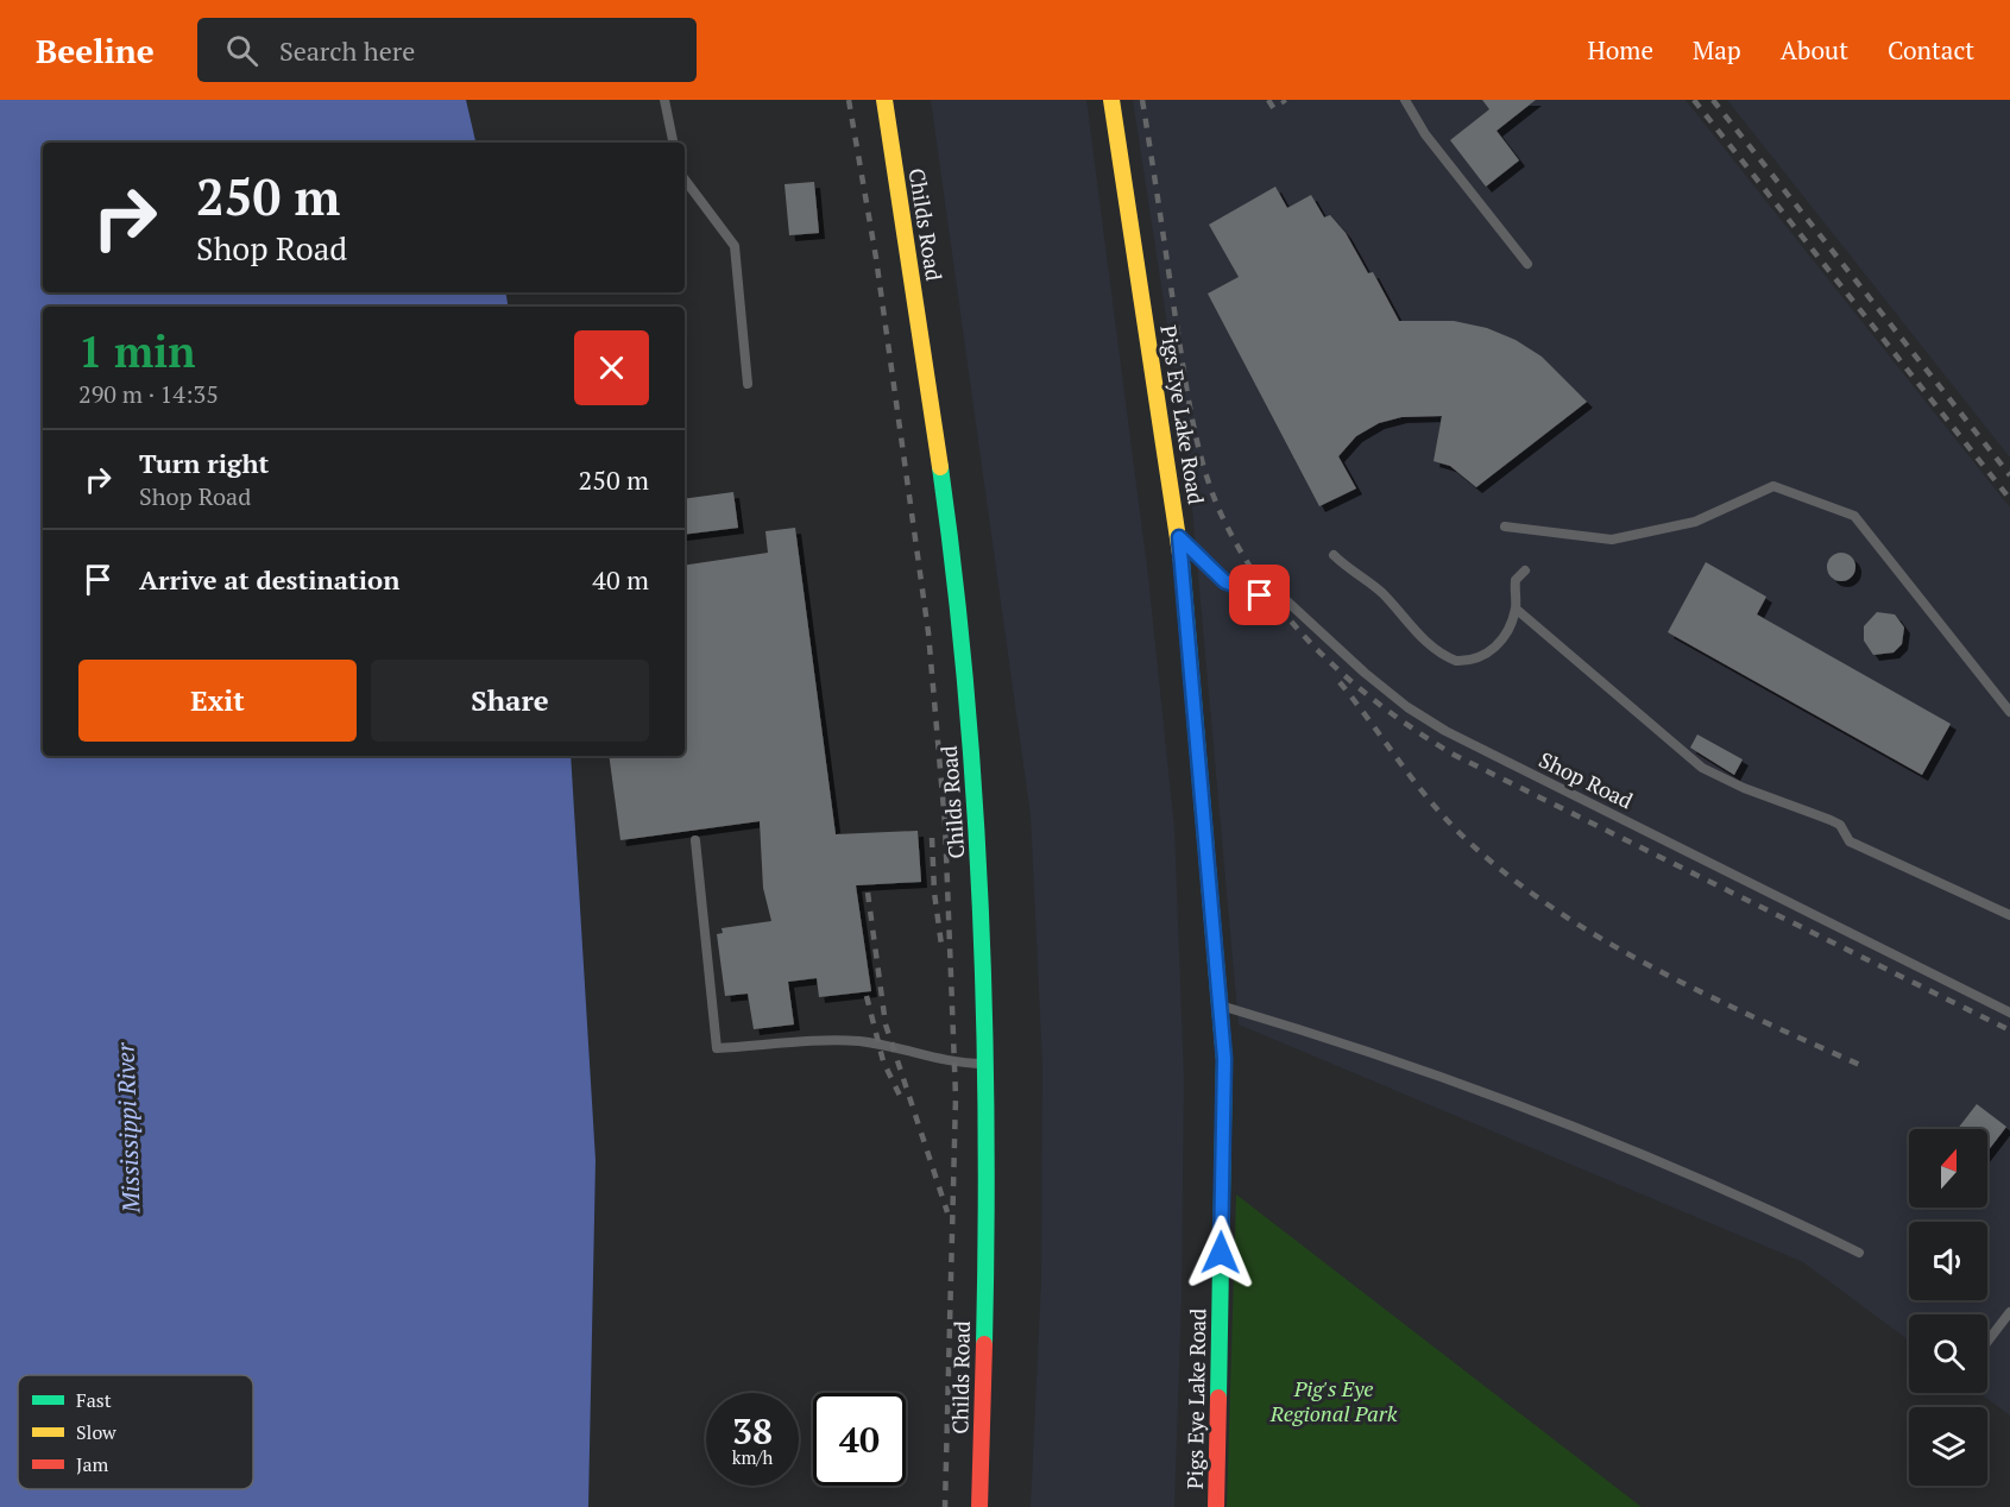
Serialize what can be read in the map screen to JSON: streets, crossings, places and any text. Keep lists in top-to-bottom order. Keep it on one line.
{"streets":{"street":["Childs Road","Pigs Eye Lake Road"],"lane":["Shop Road"]},"crossings":[["Pigs Eye Lake Road","Shop Road"]],"water":["Mississippi River"],"parks":["Pig's Eye Regional Park"],"legend":["Fast","Slow","Jam"],"north":"top","page":{"header":"Beeline","search":"Search here","nav":["Home","Map","About","Contact"],"turn":["250 m","Shop Road"],"heading":["1 min","290 m · 14:35"],"list":[{"name":"Turn right","note":"Shop Road","value":"250 m"},{"name":"Arrive at destination","value":"40 m"}],"buttons":["Exit","Share"],"speed":"38 km/h","limit":"40"}}
